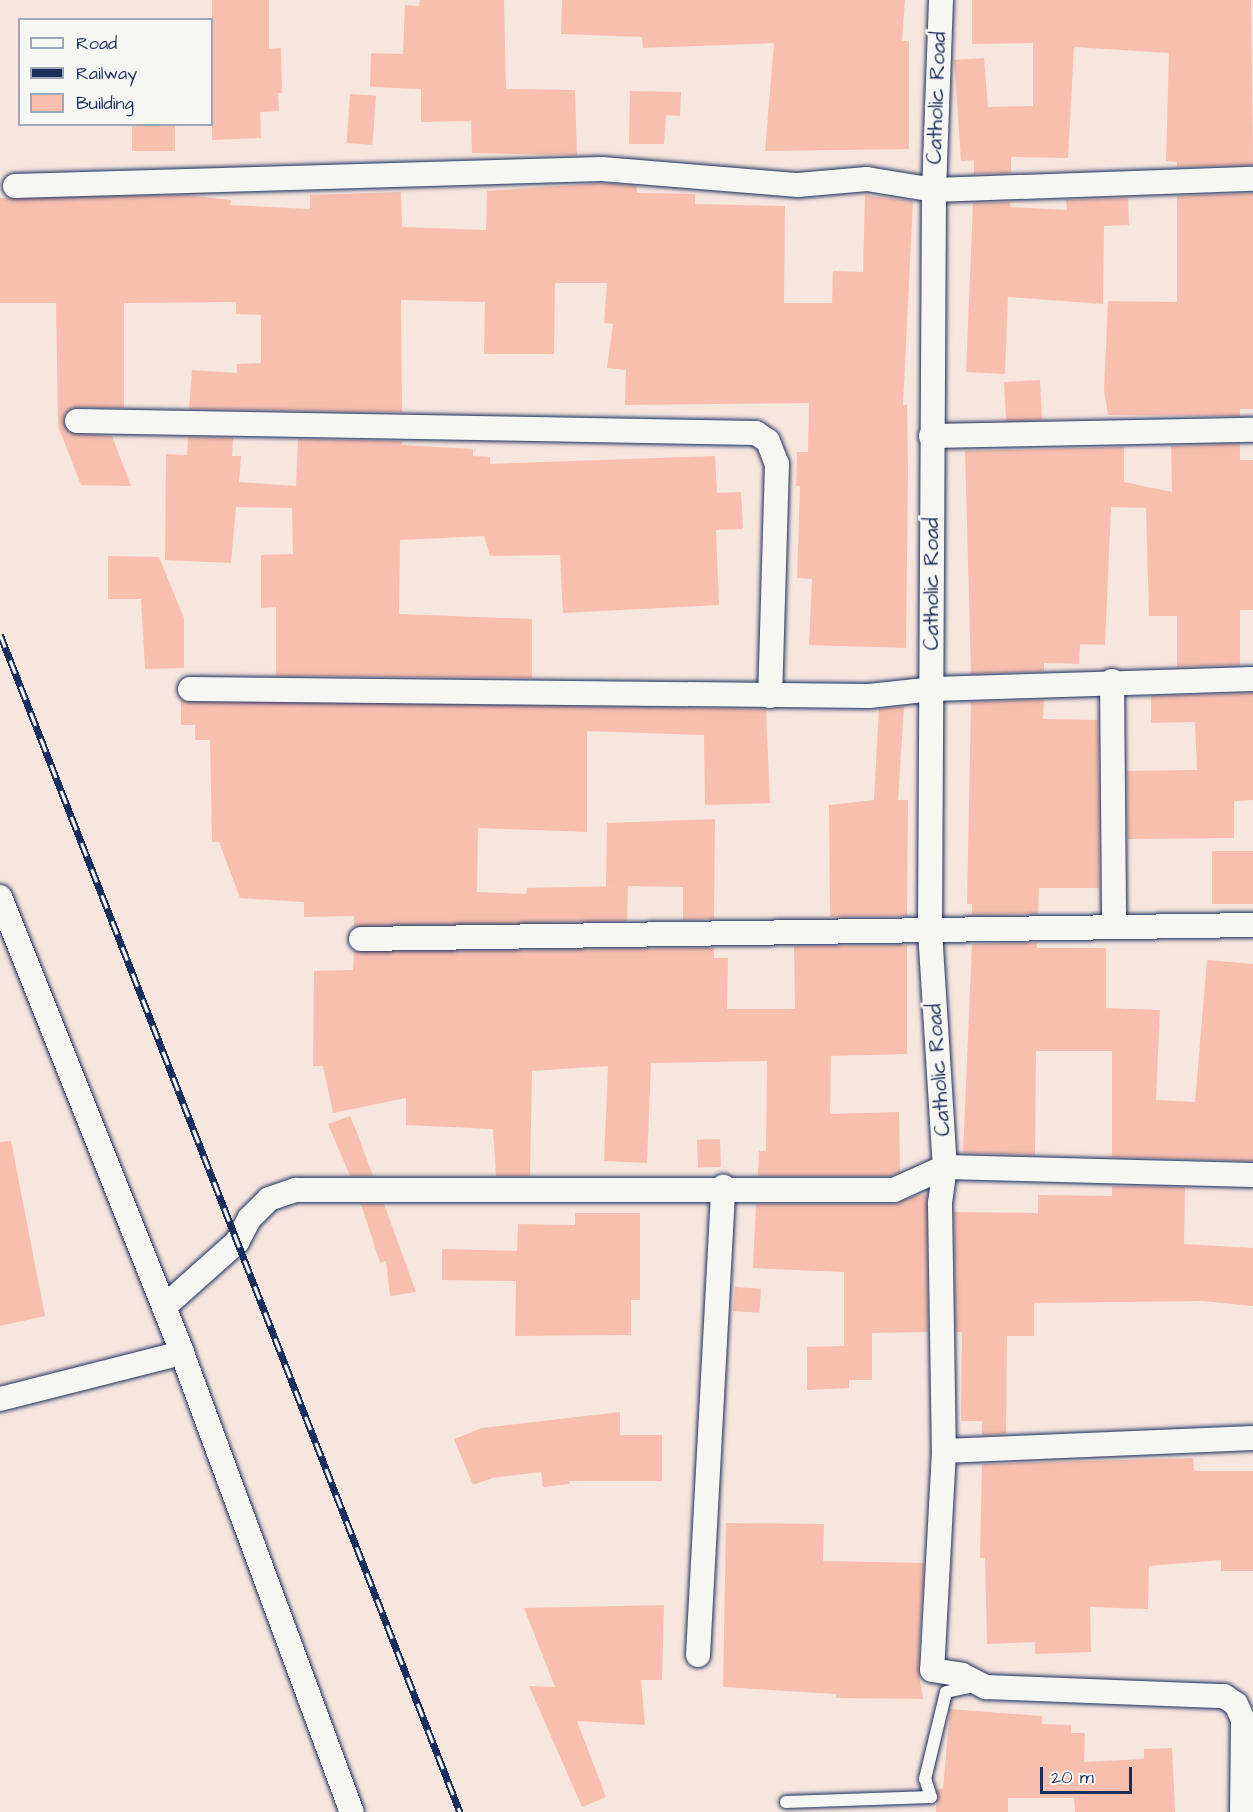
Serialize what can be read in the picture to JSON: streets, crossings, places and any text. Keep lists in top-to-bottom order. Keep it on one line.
{"streets":{"street":["Catholic Road"]},"legend":["Road","Railway","Building"],"scale_bar":"20 m"}
